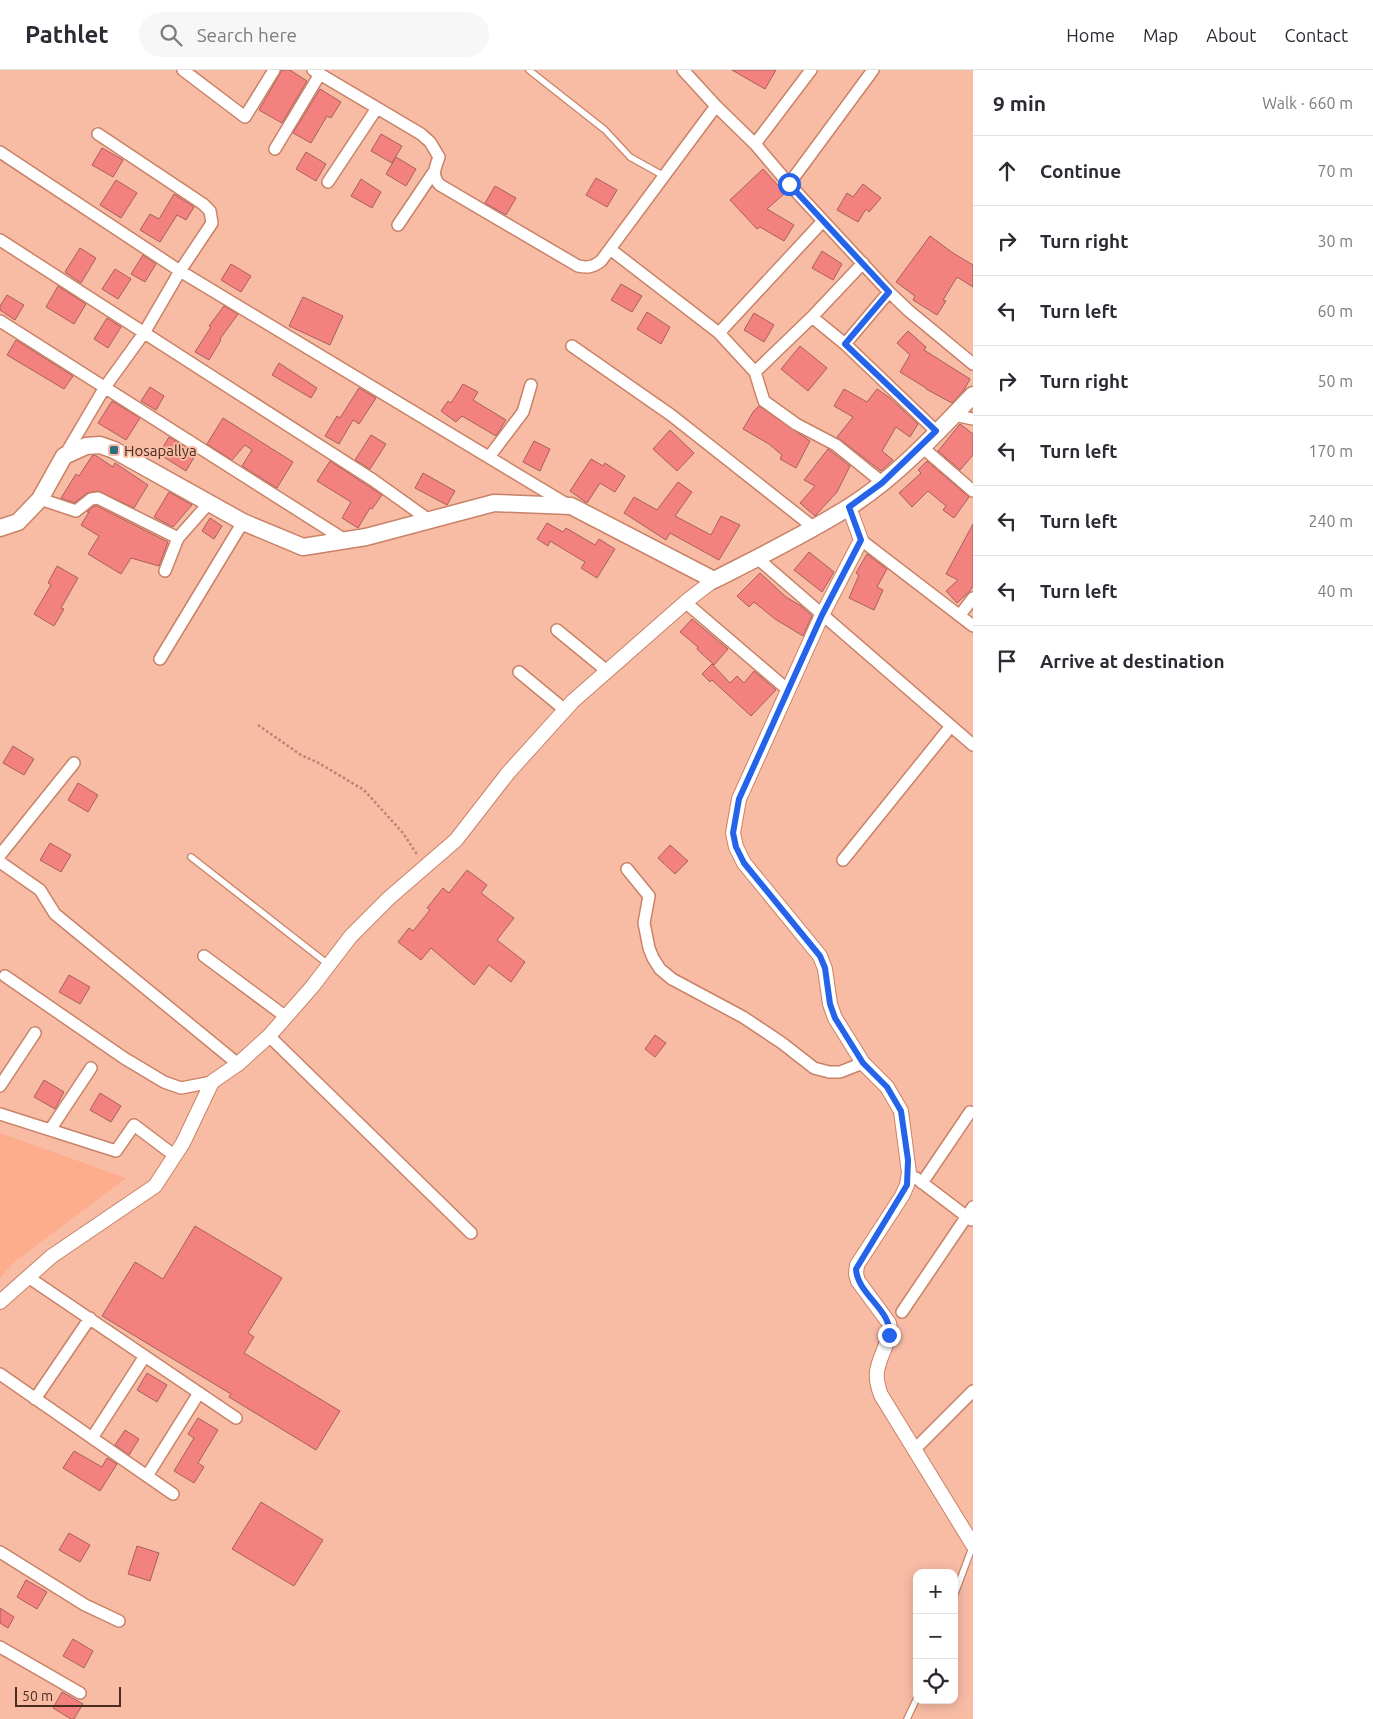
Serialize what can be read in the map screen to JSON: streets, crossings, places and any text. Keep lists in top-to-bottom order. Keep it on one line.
{"places":{"transit":["Hosapallya"]},"scale_bar":"50 m","page":{"header":"Pathlet","search":"Search here","nav":["Home","Map","About","Contact"],"heading":["9 min","Walk · 660 m"],"list":[["Continue","70 m"],["Turn right","30 m"],["Turn left","60 m"],["Turn right","50 m"],["Turn left","170 m"],["Turn left","240 m"],["Turn left","40 m"],"Arrive at destination"],"map_buttons":["+","−"],"scale":"50 m"}}
